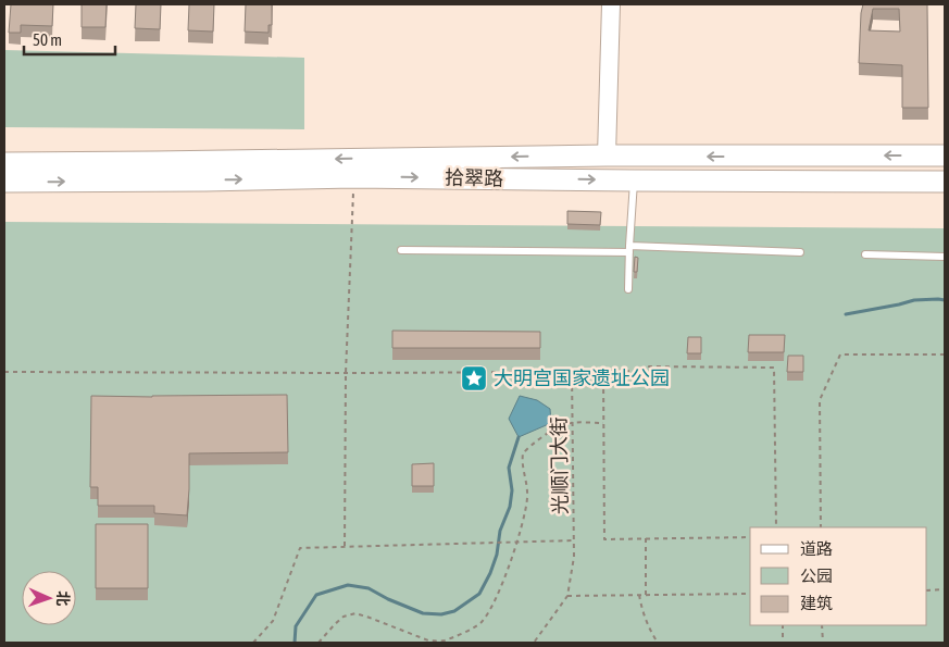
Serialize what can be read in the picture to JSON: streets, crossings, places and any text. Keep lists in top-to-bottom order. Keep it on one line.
{"streets":{"main road":["拾翠路"],"path":["光顺门大街"]},"places":{"place":["大明宫国家遗址公园"]},"legend":["道路","公园","建筑"],"scale_bar":"50 m","north":"right"}
